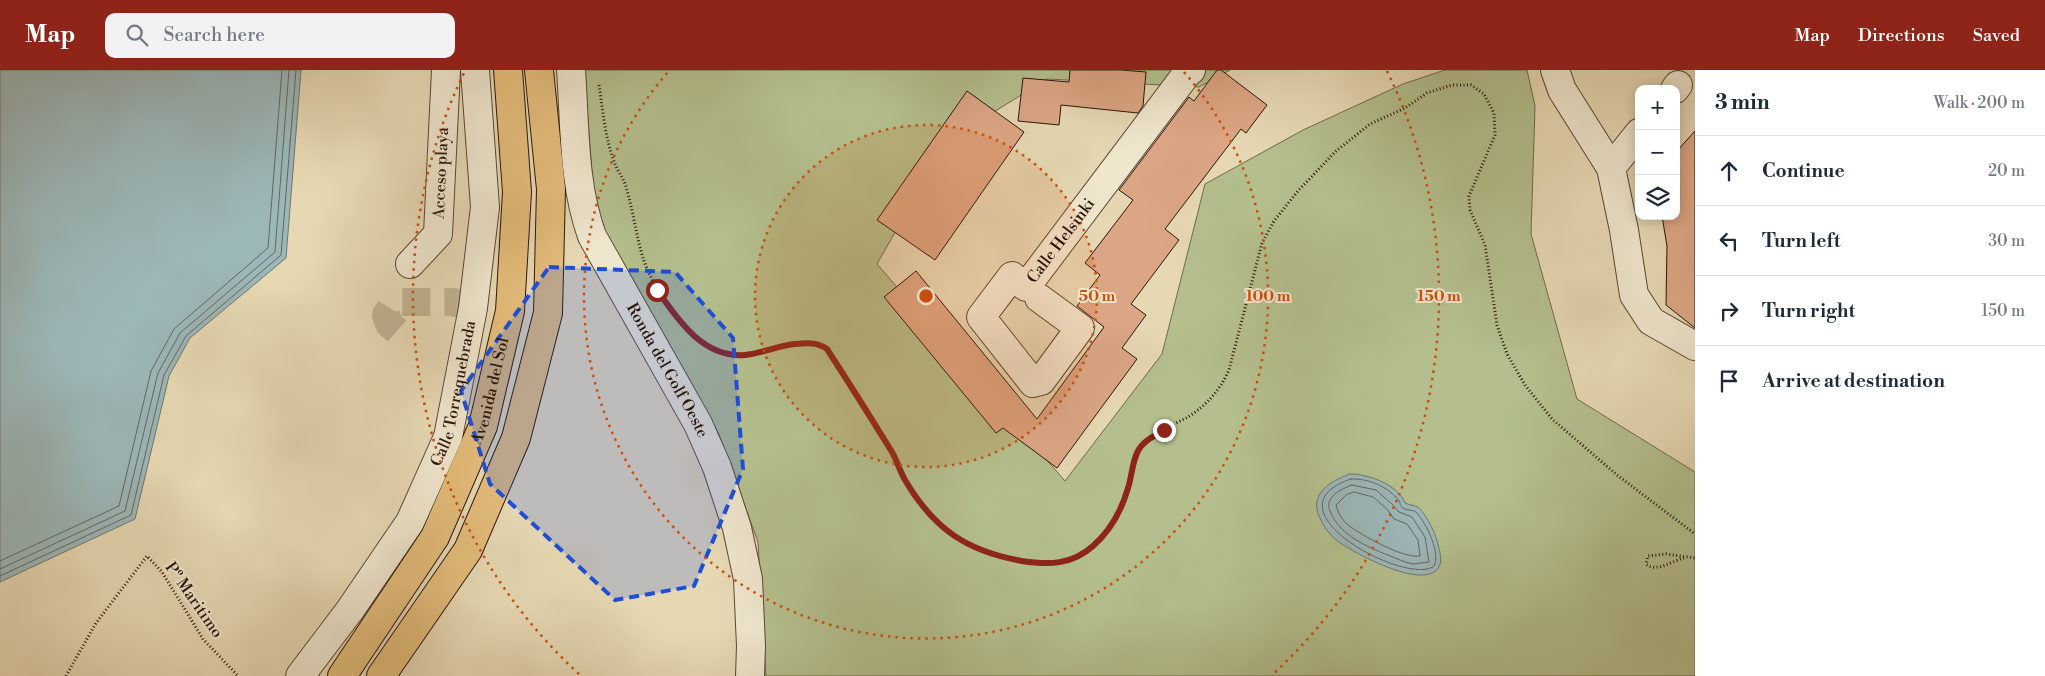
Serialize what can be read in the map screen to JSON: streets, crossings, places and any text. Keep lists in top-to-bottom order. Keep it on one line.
{"streets":{"main road":["Avenida del Sol"],"street":["Acceso playa","Calle Helsinki","Ronda del Golf Oeste","Calle Torrequebrada"],"path":["Pº Maritimo"]},"page":{"header":"Map","search":"Search here","nav":["Map","Directions","Saved"],"heading":["3 min","Walk · 200 m"],"map_buttons":["+","−"],"list":[["Continue","20 m"],["Turn left","30 m"],["Turn right","150 m"],"Arrive at destination"]},"rings":["50 m","100 m","150 m"]}
